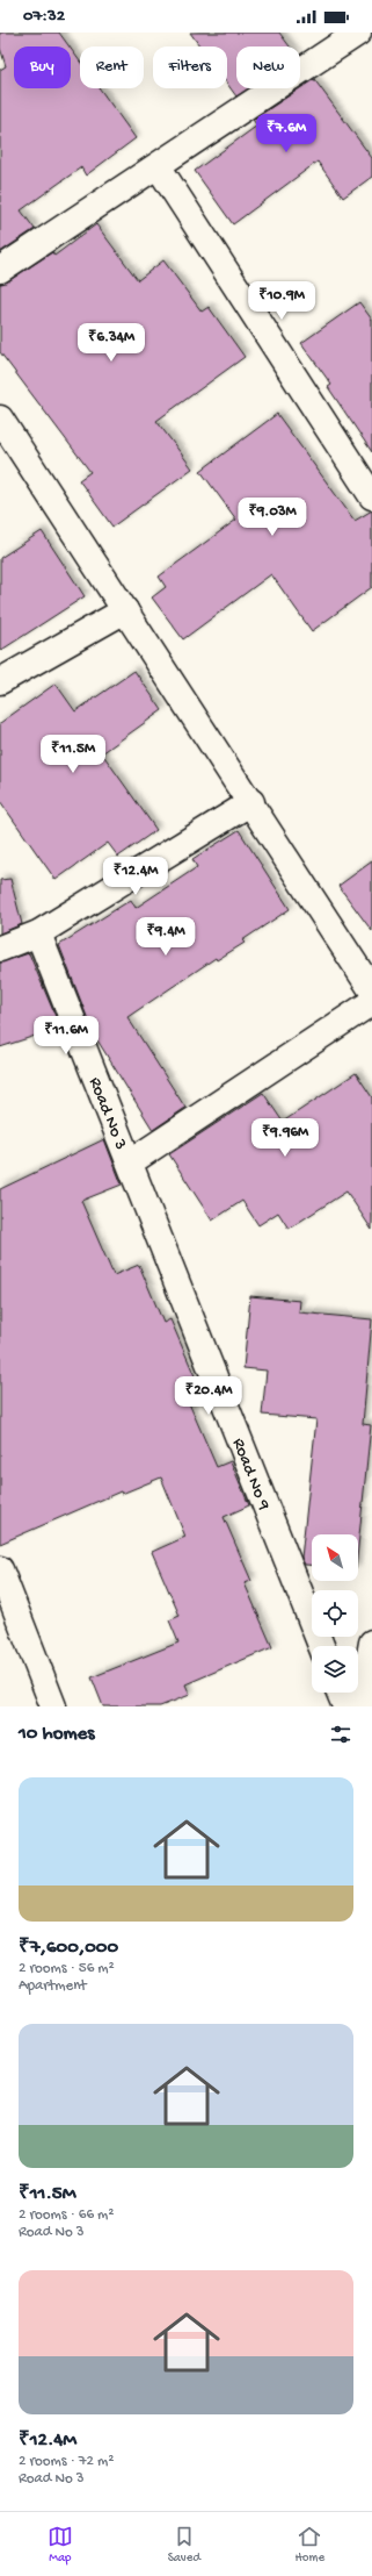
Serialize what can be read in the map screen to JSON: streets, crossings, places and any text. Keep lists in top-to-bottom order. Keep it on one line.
{"streets":{"street":["Road No 3","Road No 9"]},"crossings":[["Road No 3","Road No 9"]],"north":"top left","page":{"status":"07:32","chip":["Buy","Rent","Filters","New"],"price":["₹7.6M","₹10.9M","₹6.34M","₹9.03M","₹11.5M","₹12.4M","₹9.4M","₹11.6M","₹9.96M","₹20.4M"],"heading":"10 homes","list":[{"name":"₹7,600,000","note":"2 rooms · 56 m² · Apartment"},{"name":"₹11.5M","note":"2 rooms · 66 m² · Road No 3"},{"name":"₹12.4M","note":"2 rooms · 72 m² · Road No 3"}],"tabs":["Map","Saved","Home"]}}
